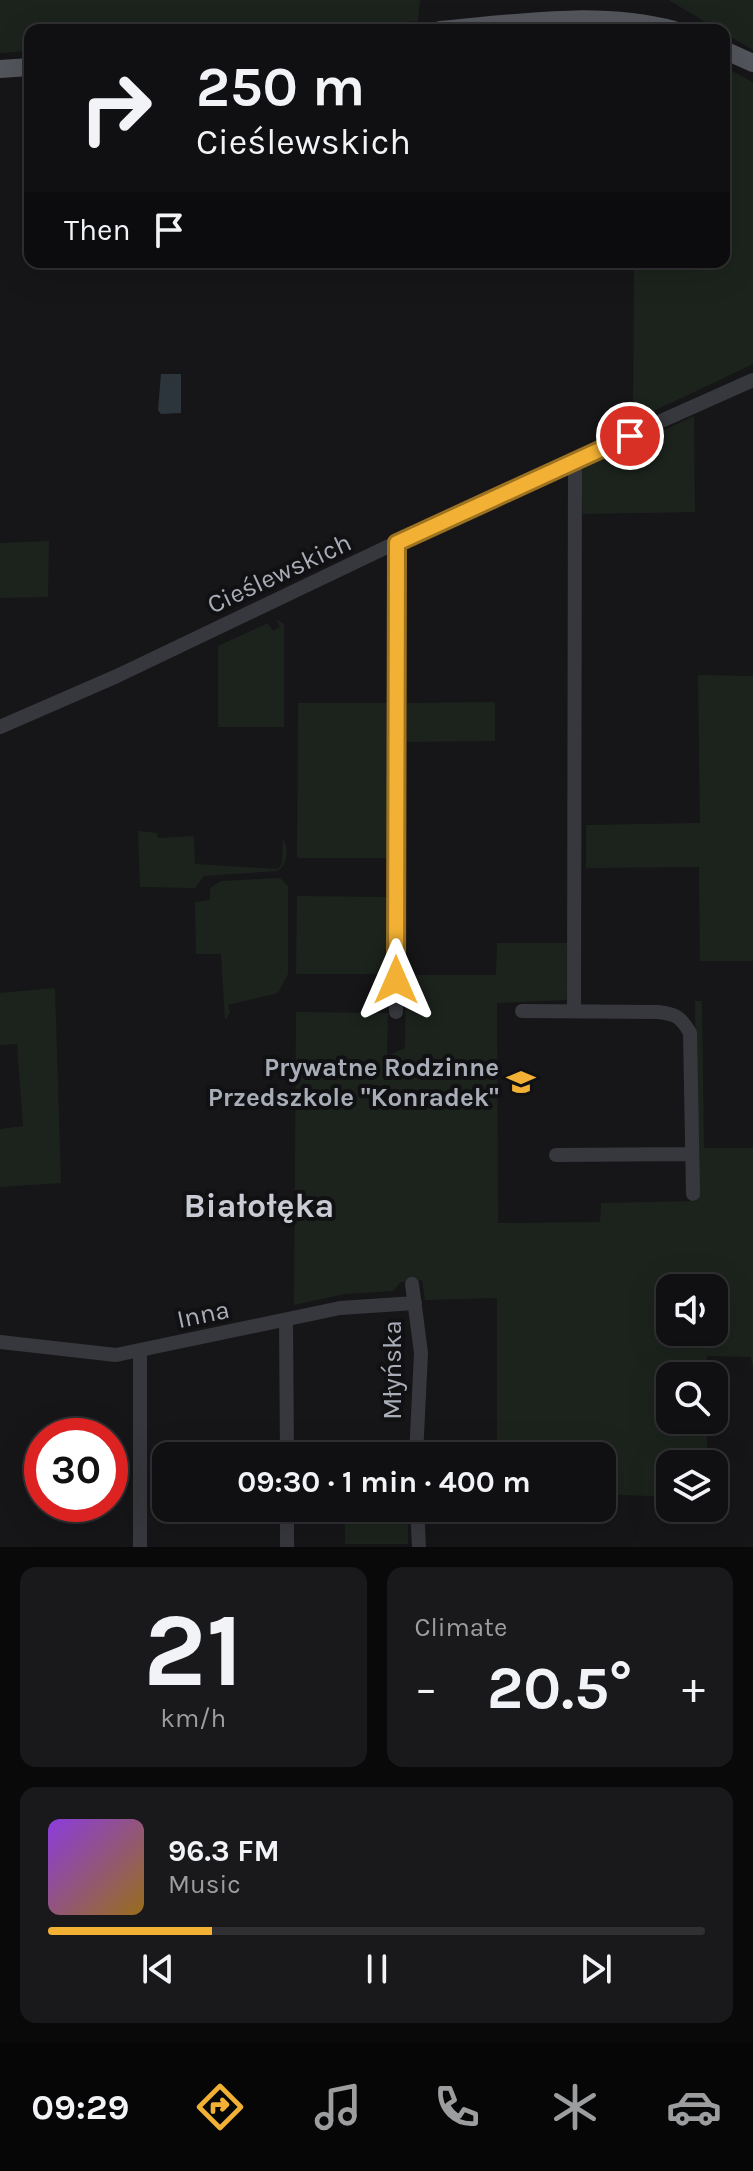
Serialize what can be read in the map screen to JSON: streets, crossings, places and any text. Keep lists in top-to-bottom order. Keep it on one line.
{"streets":{"street":["Cieślewskich","Inna","Młyńska"]},"crossings":[["Inna","Młyńska"]],"districts":["Białołęka"],"places":{"school or university":["Prywatne Rodzinne Przedszkole \"Konradek\""]},"page":{"turn":["250 m","Cieślewskich"],"then":"Then","limit":"30","trip":"09:30 · 1 min · 400 m","tile":[["21","km/h"],"Climate"],"heat":["−","20.5°","+"],"song":["96.3 FM","Music"],"tabs":"09:29"}}
